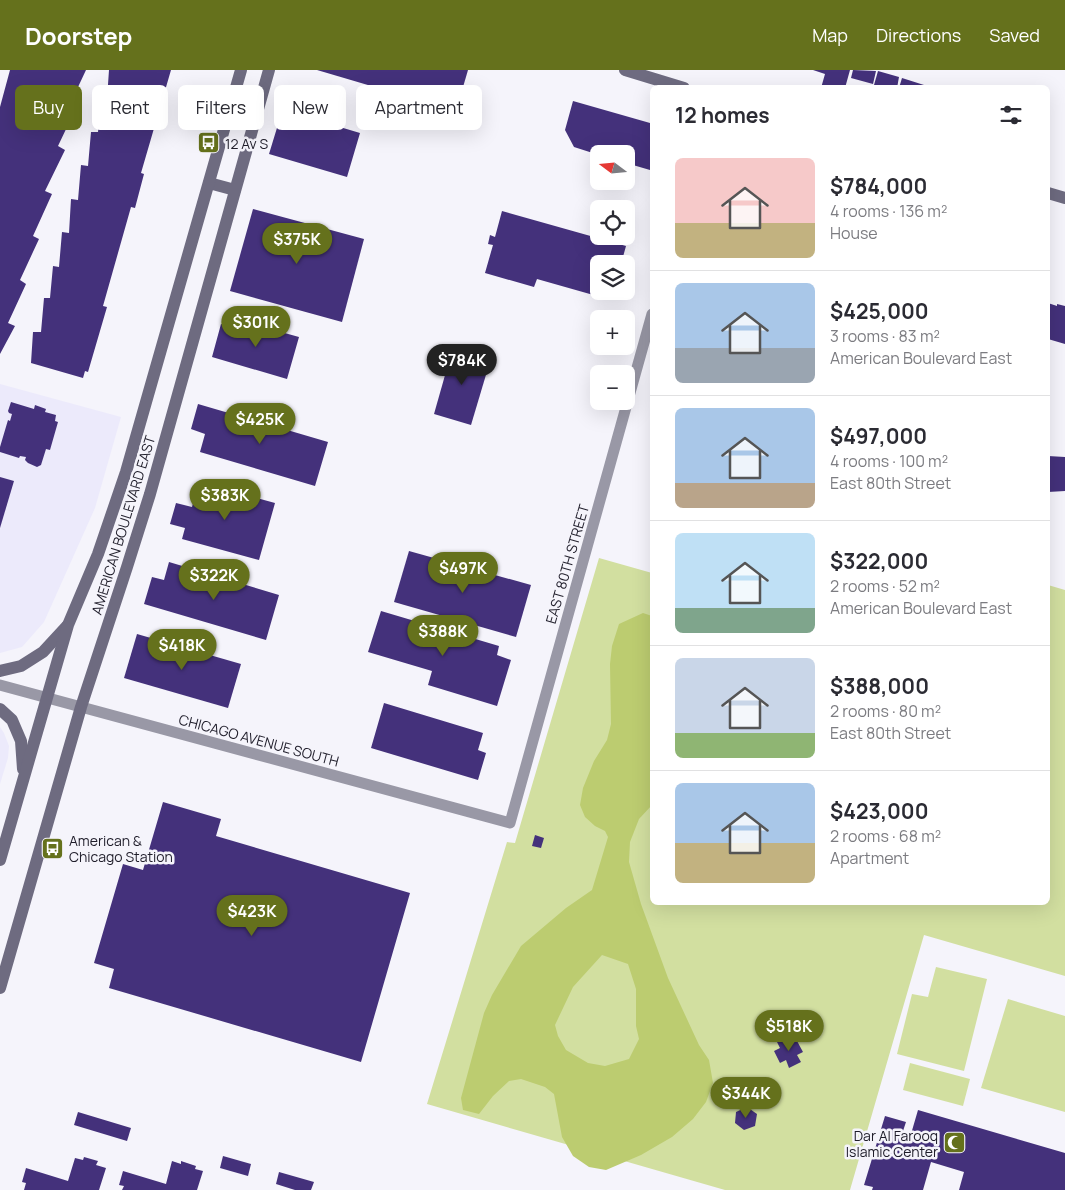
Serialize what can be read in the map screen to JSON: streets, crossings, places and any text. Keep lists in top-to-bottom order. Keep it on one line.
{"streets":{"main road":["AMERICAN BOULEVARD EAST"],"street":["EAST 80TH STREET","CHICAGO AVENUE SOUTH"]},"crossings":[["AMERICAN BOULEVARD EAST","CHICAGO AVENUE SOUTH"],["EAST 80TH STREET","CHICAGO AVENUE SOUTH"]],"places":{"bus stop":["12 Av S","American & Chicago Station"],"mosque":["Dar Al Farooq Islamic Center"]},"north":"left","page":{"header":"Doorstep","nav":["Map","Directions","Saved"],"chip":["Buy","Rent","Filters","New","Apartment"],"heading":"12 homes","map_buttons":["+","−"],"list":[{"name":"$784,000","note":"4 rooms · 136 m² · House"},{"name":"$425,000","note":"3 rooms · 83 m² · American Boulevard East"},{"name":"$497,000","note":"4 rooms · 100 m² · East 80th Street"},{"name":"$322,000","note":"2 rooms · 52 m² · American Boulevard East"},{"name":"$388,000","note":"2 rooms · 80 m² · East 80th Street"},{"name":"$423,000","note":"2 rooms · 68 m² · Apartment"}],"price":["$375K","$301K","$784K","$425K","$383K","$497K","$322K","$388K","$418K","$423K","$518K","$344K"]}}
